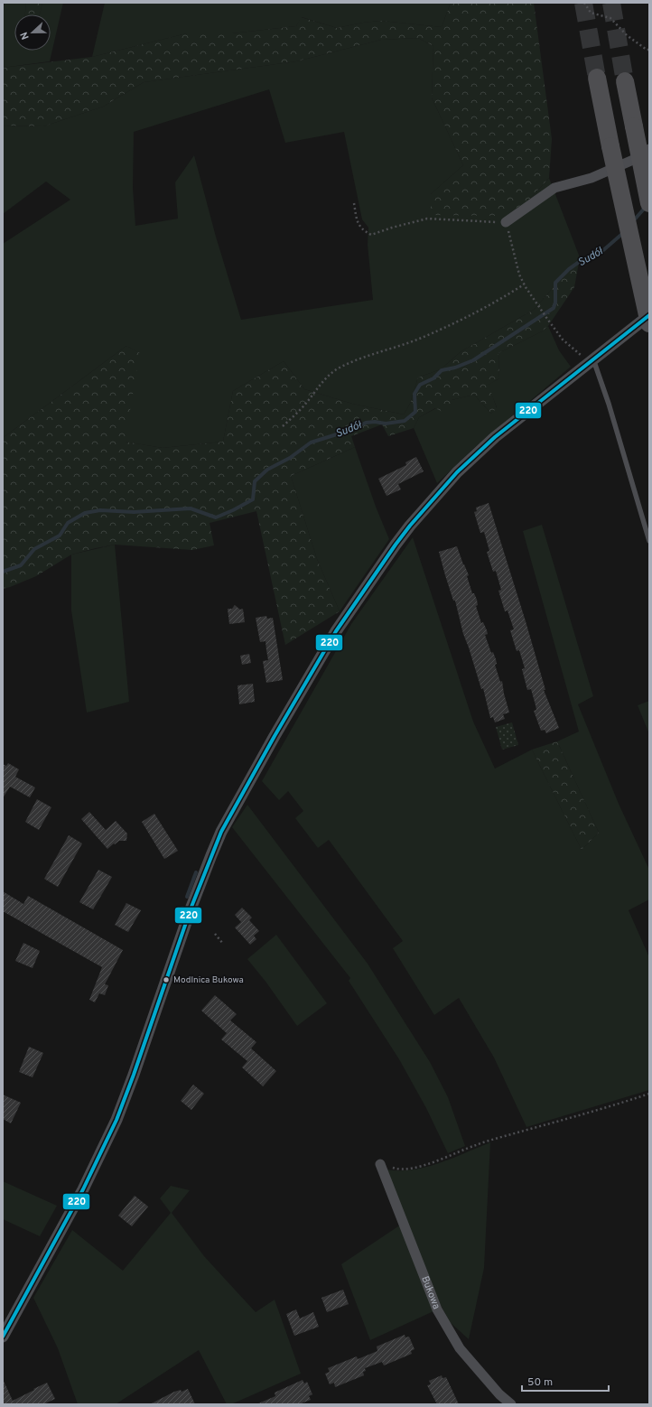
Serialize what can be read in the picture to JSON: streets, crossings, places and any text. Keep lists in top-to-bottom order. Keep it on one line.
{"streets":{"street":["Bukowa"]},"water":["Sudół"],"places":["Modlnica Bukowa"],"lines":["transit line 220"],"scale_bar":"50 m","north":"left"}
